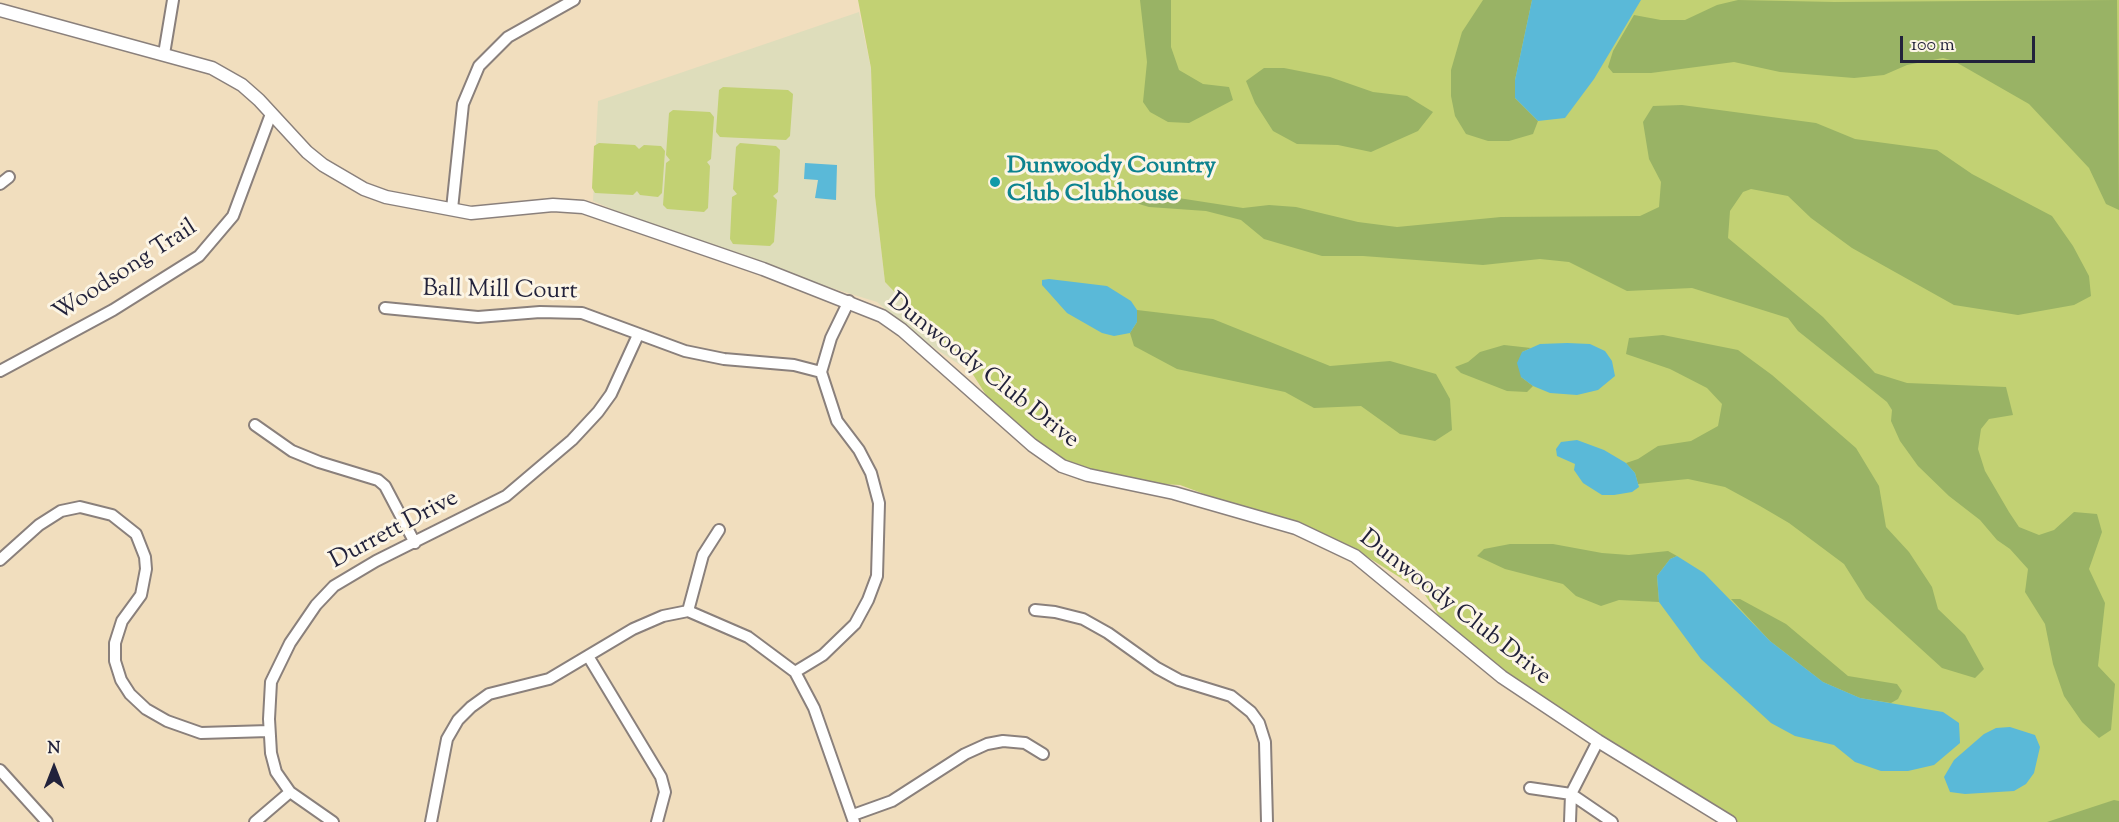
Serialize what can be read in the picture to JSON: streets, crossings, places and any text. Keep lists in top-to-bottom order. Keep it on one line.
{"streets":{"street":["Woodsong Trail","Ball Mill Court","Dunwoody Club Drive","Durrett Drive"]},"crossings":[["Woodsong Trail","Dunwoody Club Drive"],["Ball Mill Court","Durrett Drive"]],"places":["Dunwoody Country Club Clubhouse"],"scale_bar":"100 m","north":"top"}
